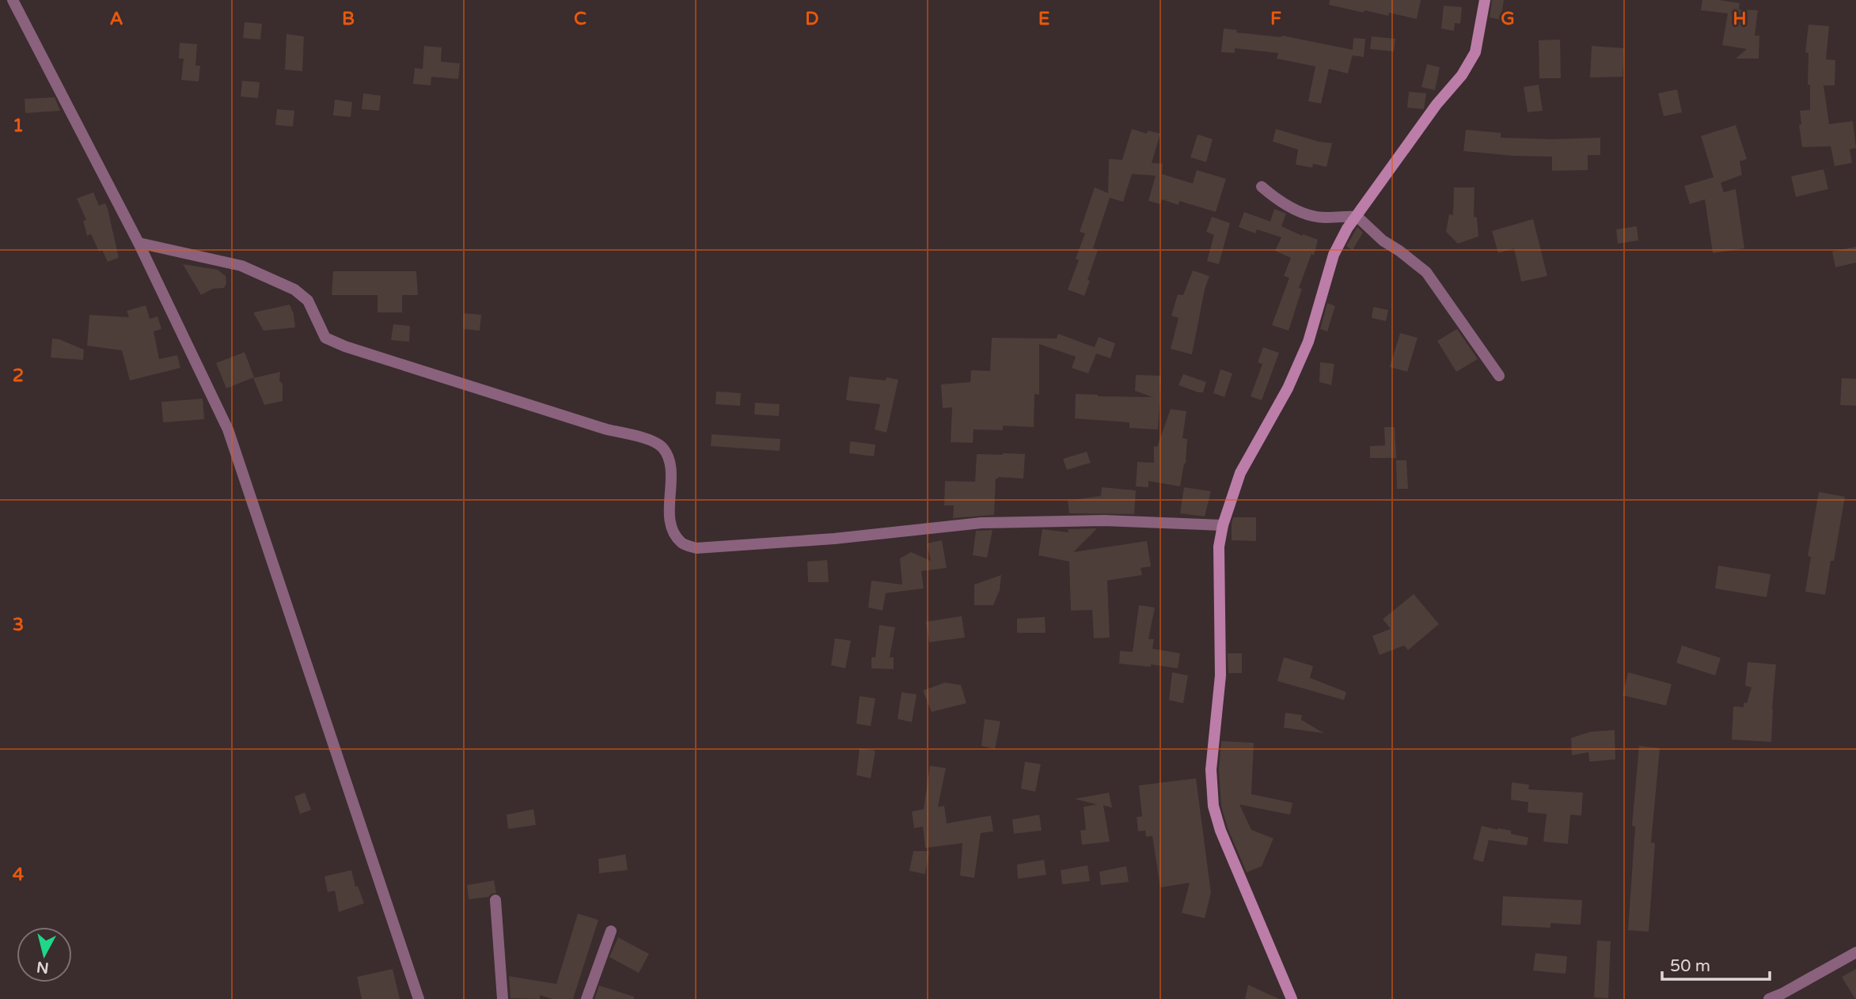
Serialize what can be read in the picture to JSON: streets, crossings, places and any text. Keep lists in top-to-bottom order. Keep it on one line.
{"scale_bar":"50 m","north":"bottom","grid":{"columns":["A","B","C","D","E","F","G","H"],"rows":["1","2","3","4"]}}
